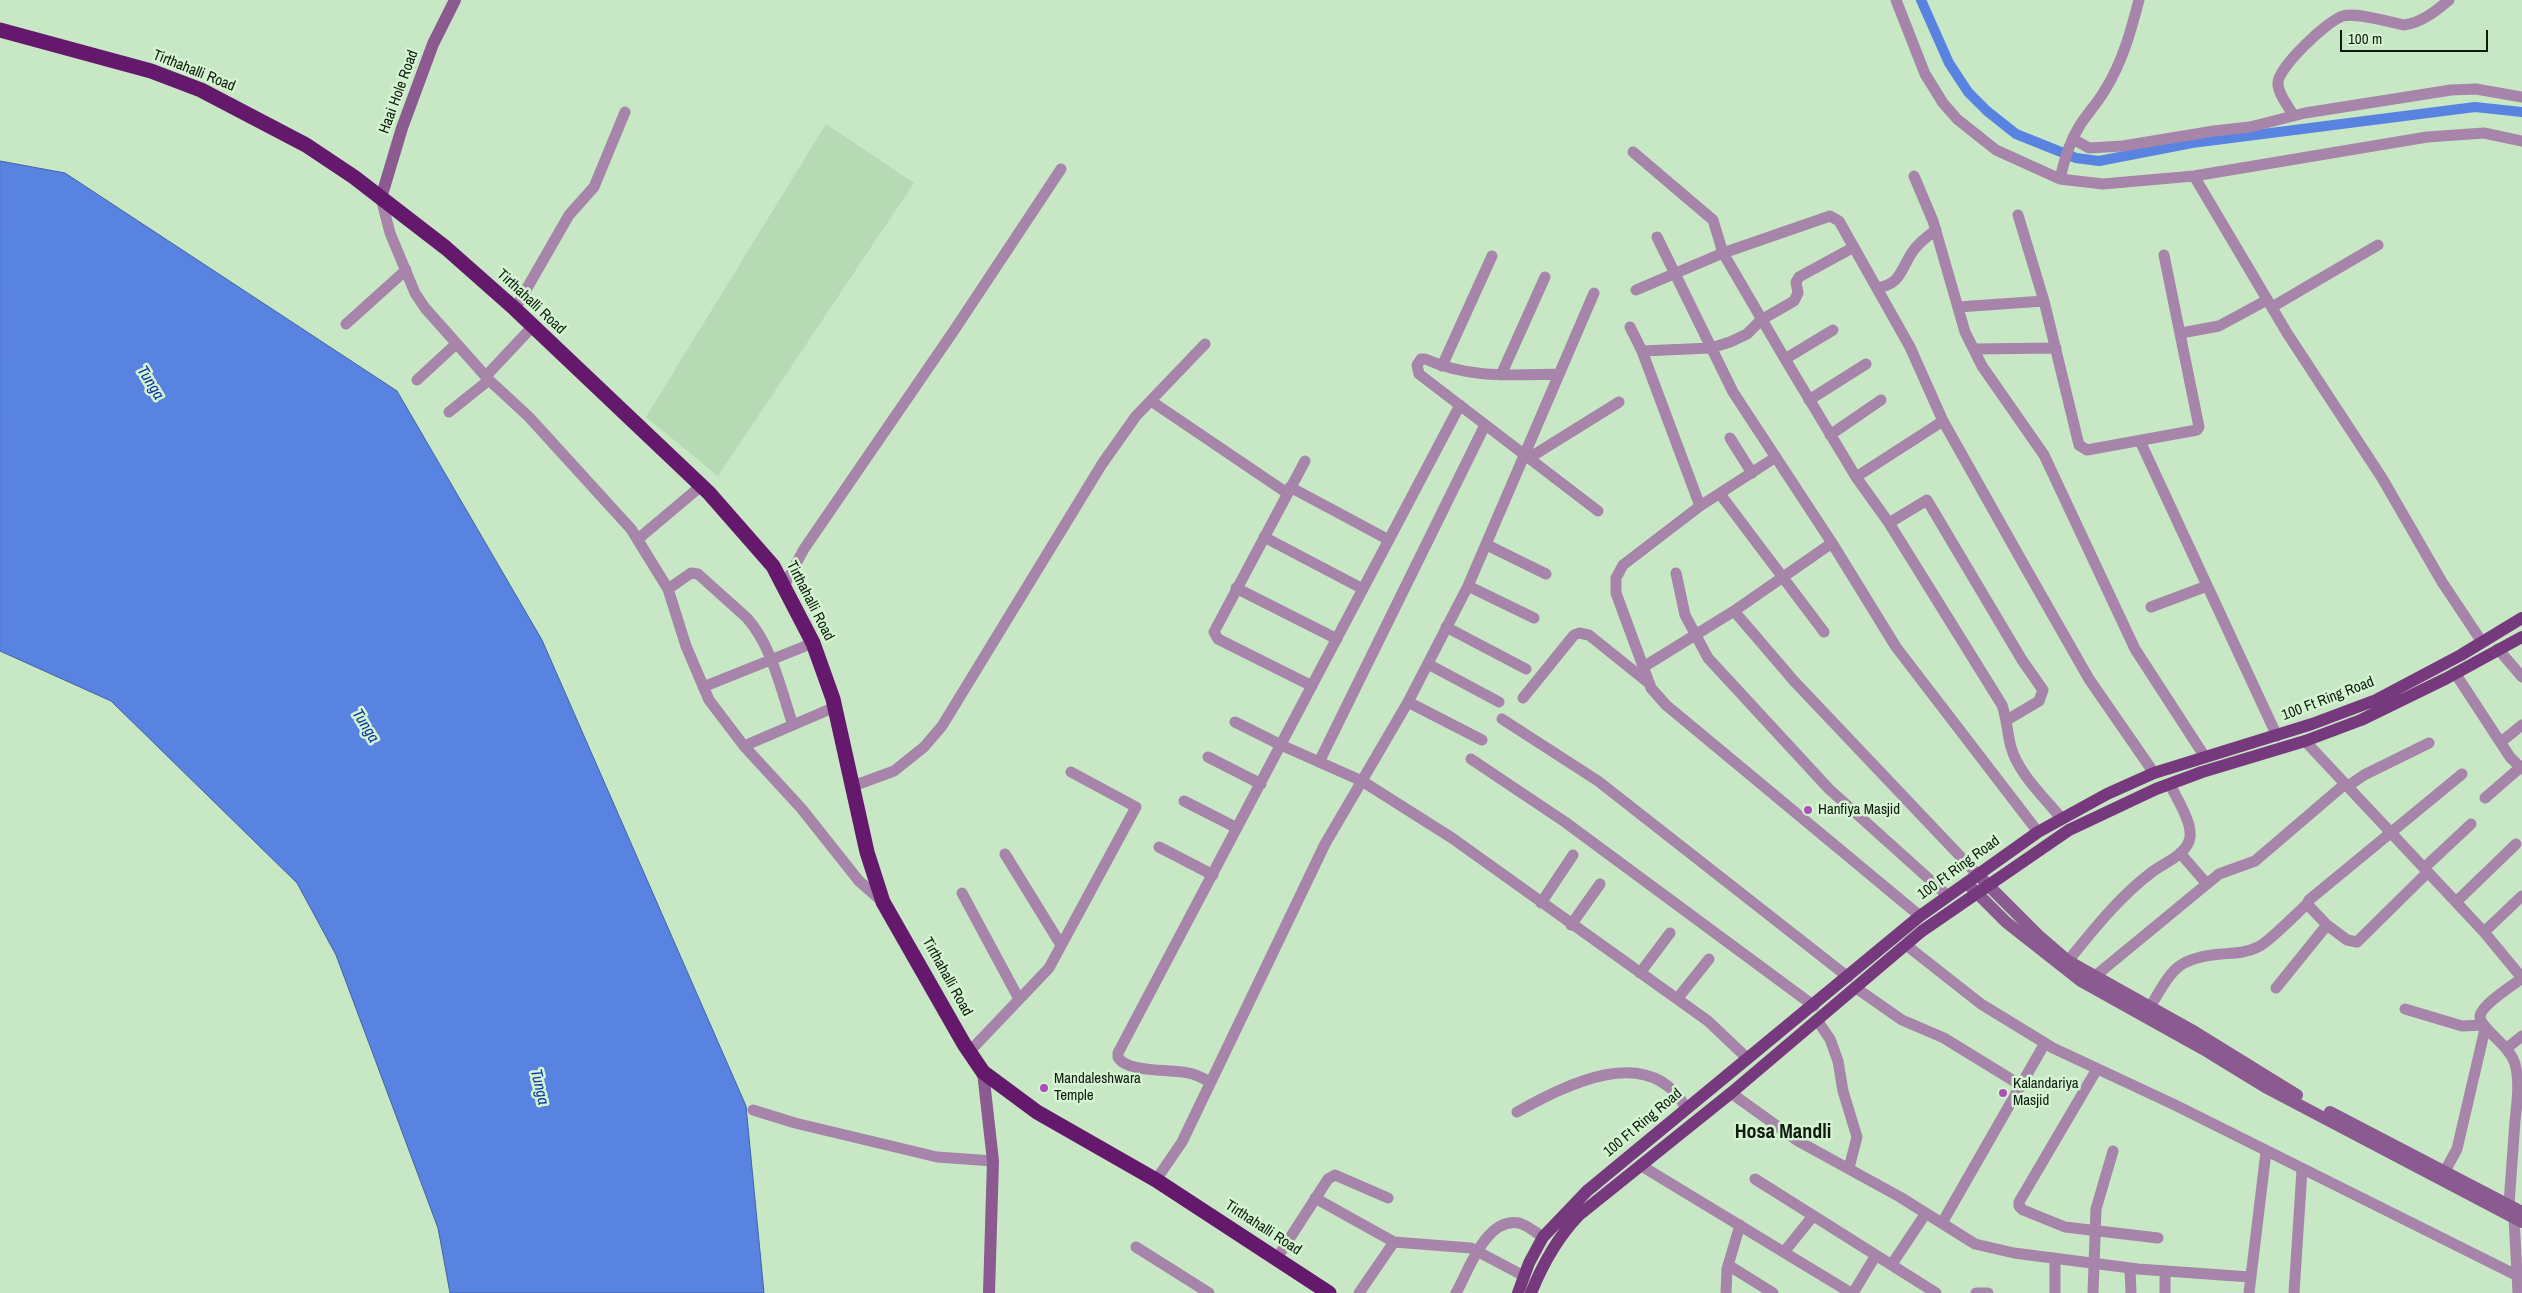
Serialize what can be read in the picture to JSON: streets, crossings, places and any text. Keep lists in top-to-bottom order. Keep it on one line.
{"streets":{"highway":["Tirthahalli Road"],"main road":["100 Ft Ring Road"],"street":["Haai Hole Road"]},"crossings":[["Tirthahalli Road","Haai Hole Road"]],"districts":["Hosa Mandli"],"water":["Tunga"],"places":["Hanfiya Masjid","Mandaleshwara Temple","Kalandariya Masjid"],"scale_bar":"100 m"}
